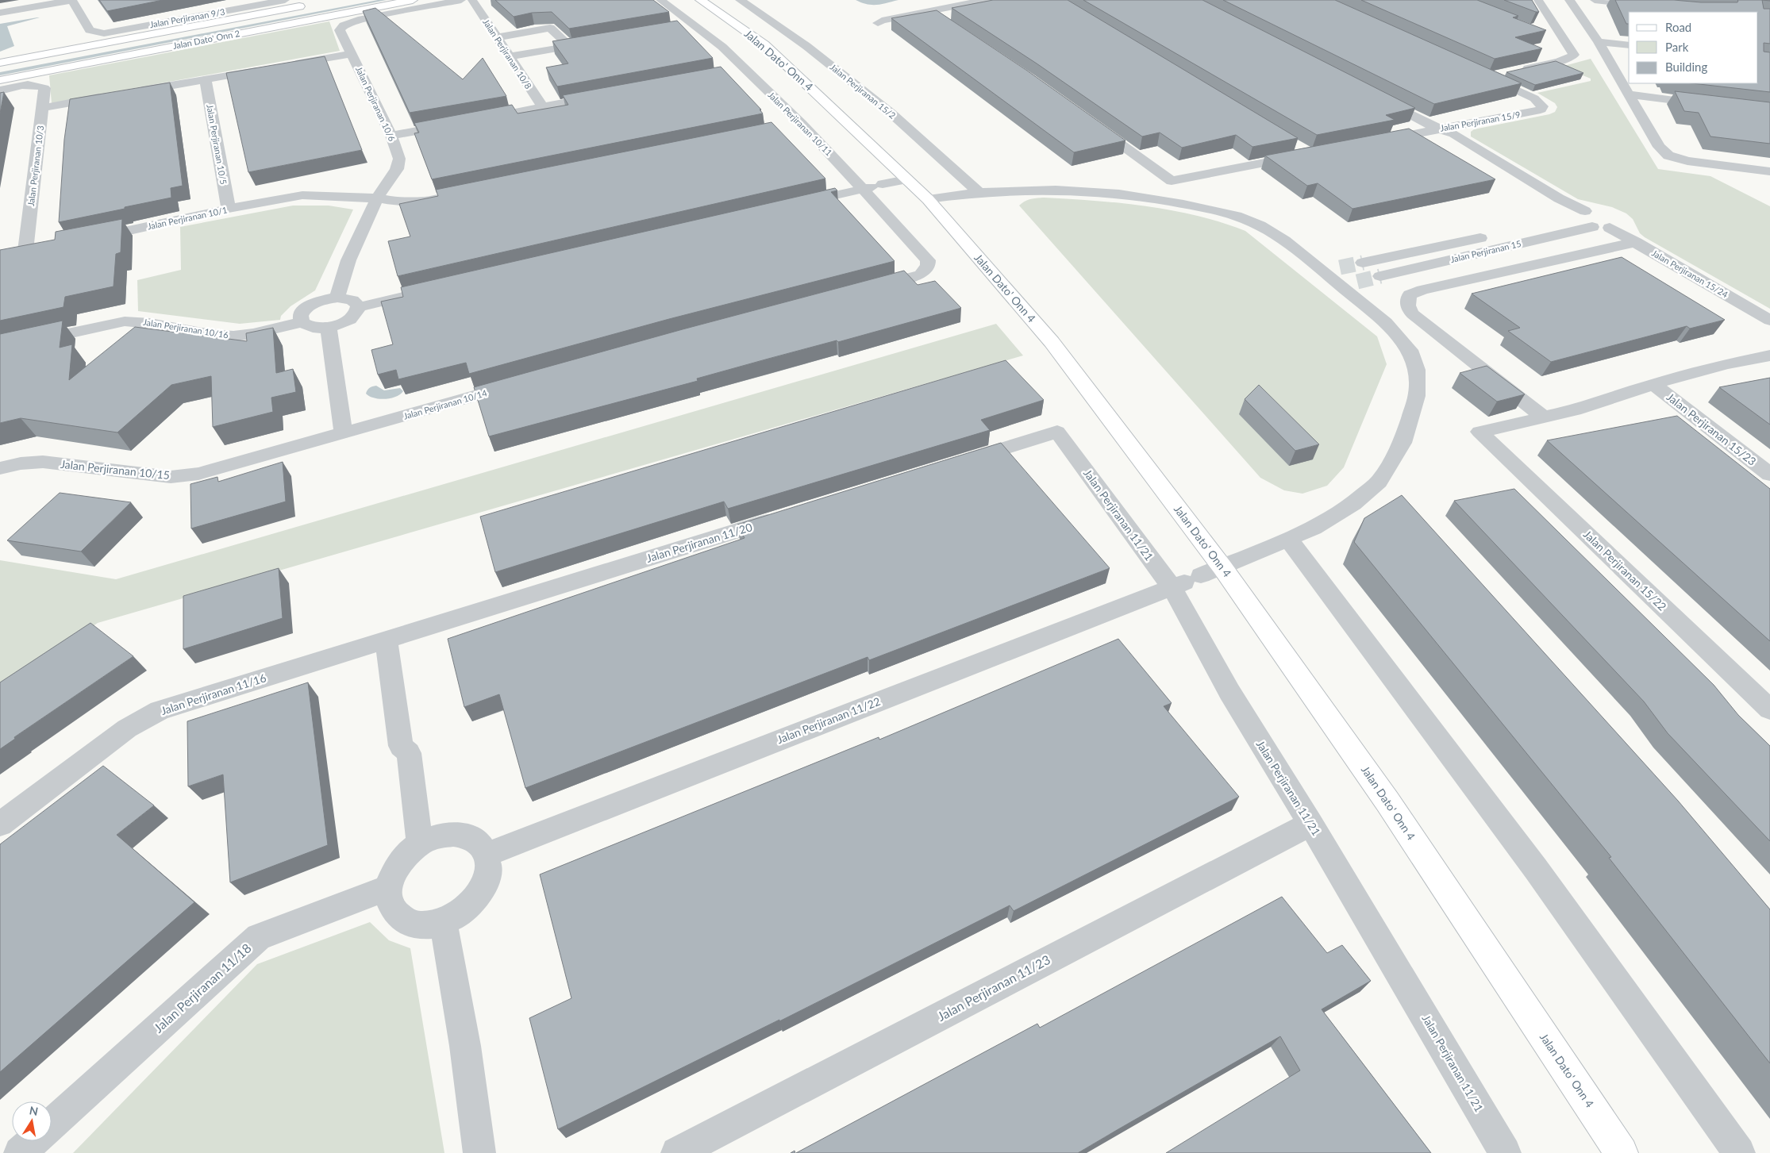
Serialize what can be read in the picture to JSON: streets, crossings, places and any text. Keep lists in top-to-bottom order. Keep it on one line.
{"streets":{"main road":["Jalan Dato' Onn 2","Jalan Dato' Onn 4"],"street":["Jalan Perjiranan 9/3","Jalan Perjiranan 10/8","Jalan Perjiranan 15/2","Jalan Perjiranan 10/6","Jalan Perjiranan 15/9","Jalan Perjiranan 10/11","Jalan Perjiranan 10/5","Jalan Perjiranan 10/3","Jalan Perjiranan 10/1","Jalan Perjiranan 15","Jalan Perjiranan 15/24","Jalan Perjiranan 10/16","Jalan Perjiranan 10/14","Jalan Perjiranan 15/23","Jalan Perjiranan 10/15","Jalan Perjiranan 11/21","Jalan Perjiranan 11/20","Jalan Perjiranan 15/22","Jalan Perjiranan 11/16","Jalan Perjiranan 11/22","Jalan Perjiranan 11/18","Jalan Perjiranan 11/23"]},"crossings":[["Jalan Dato' Onn 4","Jalan Perjiranan 11/22"],["Jalan Perjiranan 15/2","Jalan Perjiranan 11/22"],["Jalan Perjiranan 10/6","Jalan Perjiranan 10/1"],["Jalan Perjiranan 10/5","Jalan Perjiranan 10/1"],["Jalan Perjiranan 10/14","Jalan Perjiranan 10/15"],["Jalan Perjiranan 11/21","Jalan Perjiranan 11/22"],["Jalan Perjiranan 11/21","Jalan Perjiranan 11/23"],["Jalan Perjiranan 11/20","Jalan Perjiranan 11/16"],["Jalan Perjiranan 11/22","Jalan Perjiranan 11/18"]],"legend":["Road","Park","Building"],"north":"top"}
